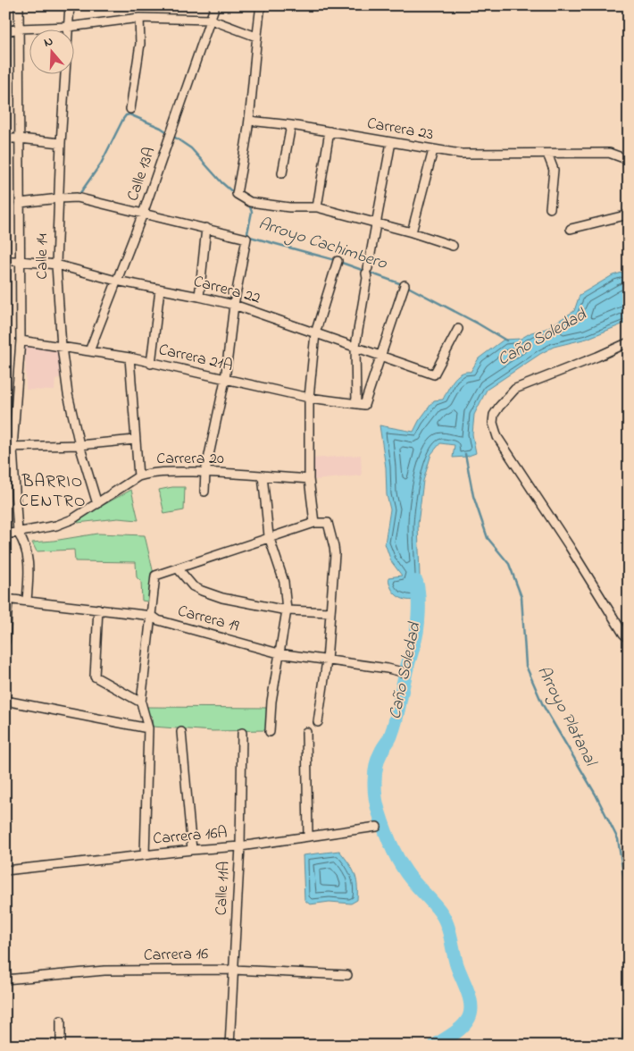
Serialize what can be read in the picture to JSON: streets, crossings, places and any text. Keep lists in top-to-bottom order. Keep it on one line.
{"streets":{"street":["Carrera 23","Calle 13A","Calle 14","Carrera 22","Carrera 21A","Carrera 20","Carrera 19","Carrera 16A","Calle 11A","Carrera 16"]},"crossings":[["Calle 13A","Carrera 22"],["Calle 13A","Carrera 21A"],["Calle 14","Carrera 22"],["Calle 14","Carrera 21A"],["Calle 14","Carrera 20"],["Carrera 16A","Calle 11A"],["Calle 11A","Carrera 16"]],"districts":["BARRIO CENTRO"],"water":["Arroyo Cachimbero","Caño Soledad","Arroyo Platanal"],"north":"top"}
